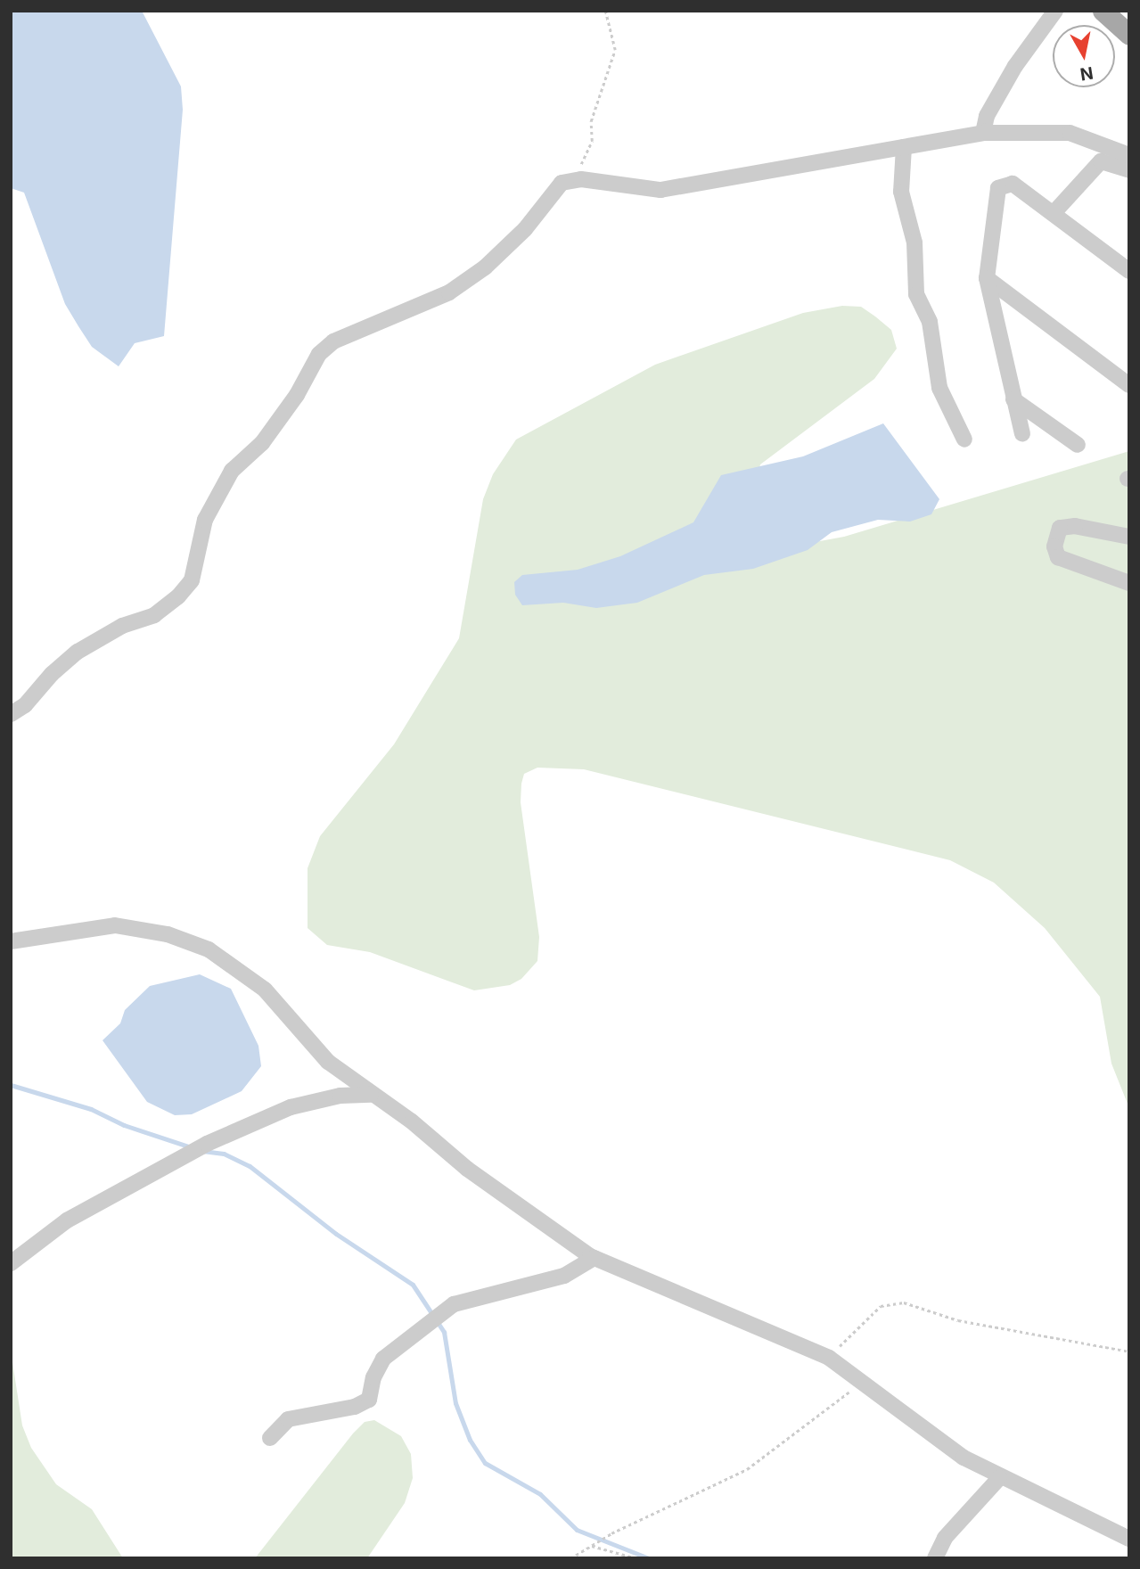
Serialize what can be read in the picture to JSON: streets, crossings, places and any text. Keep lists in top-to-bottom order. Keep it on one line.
{"north":"bottom"}
